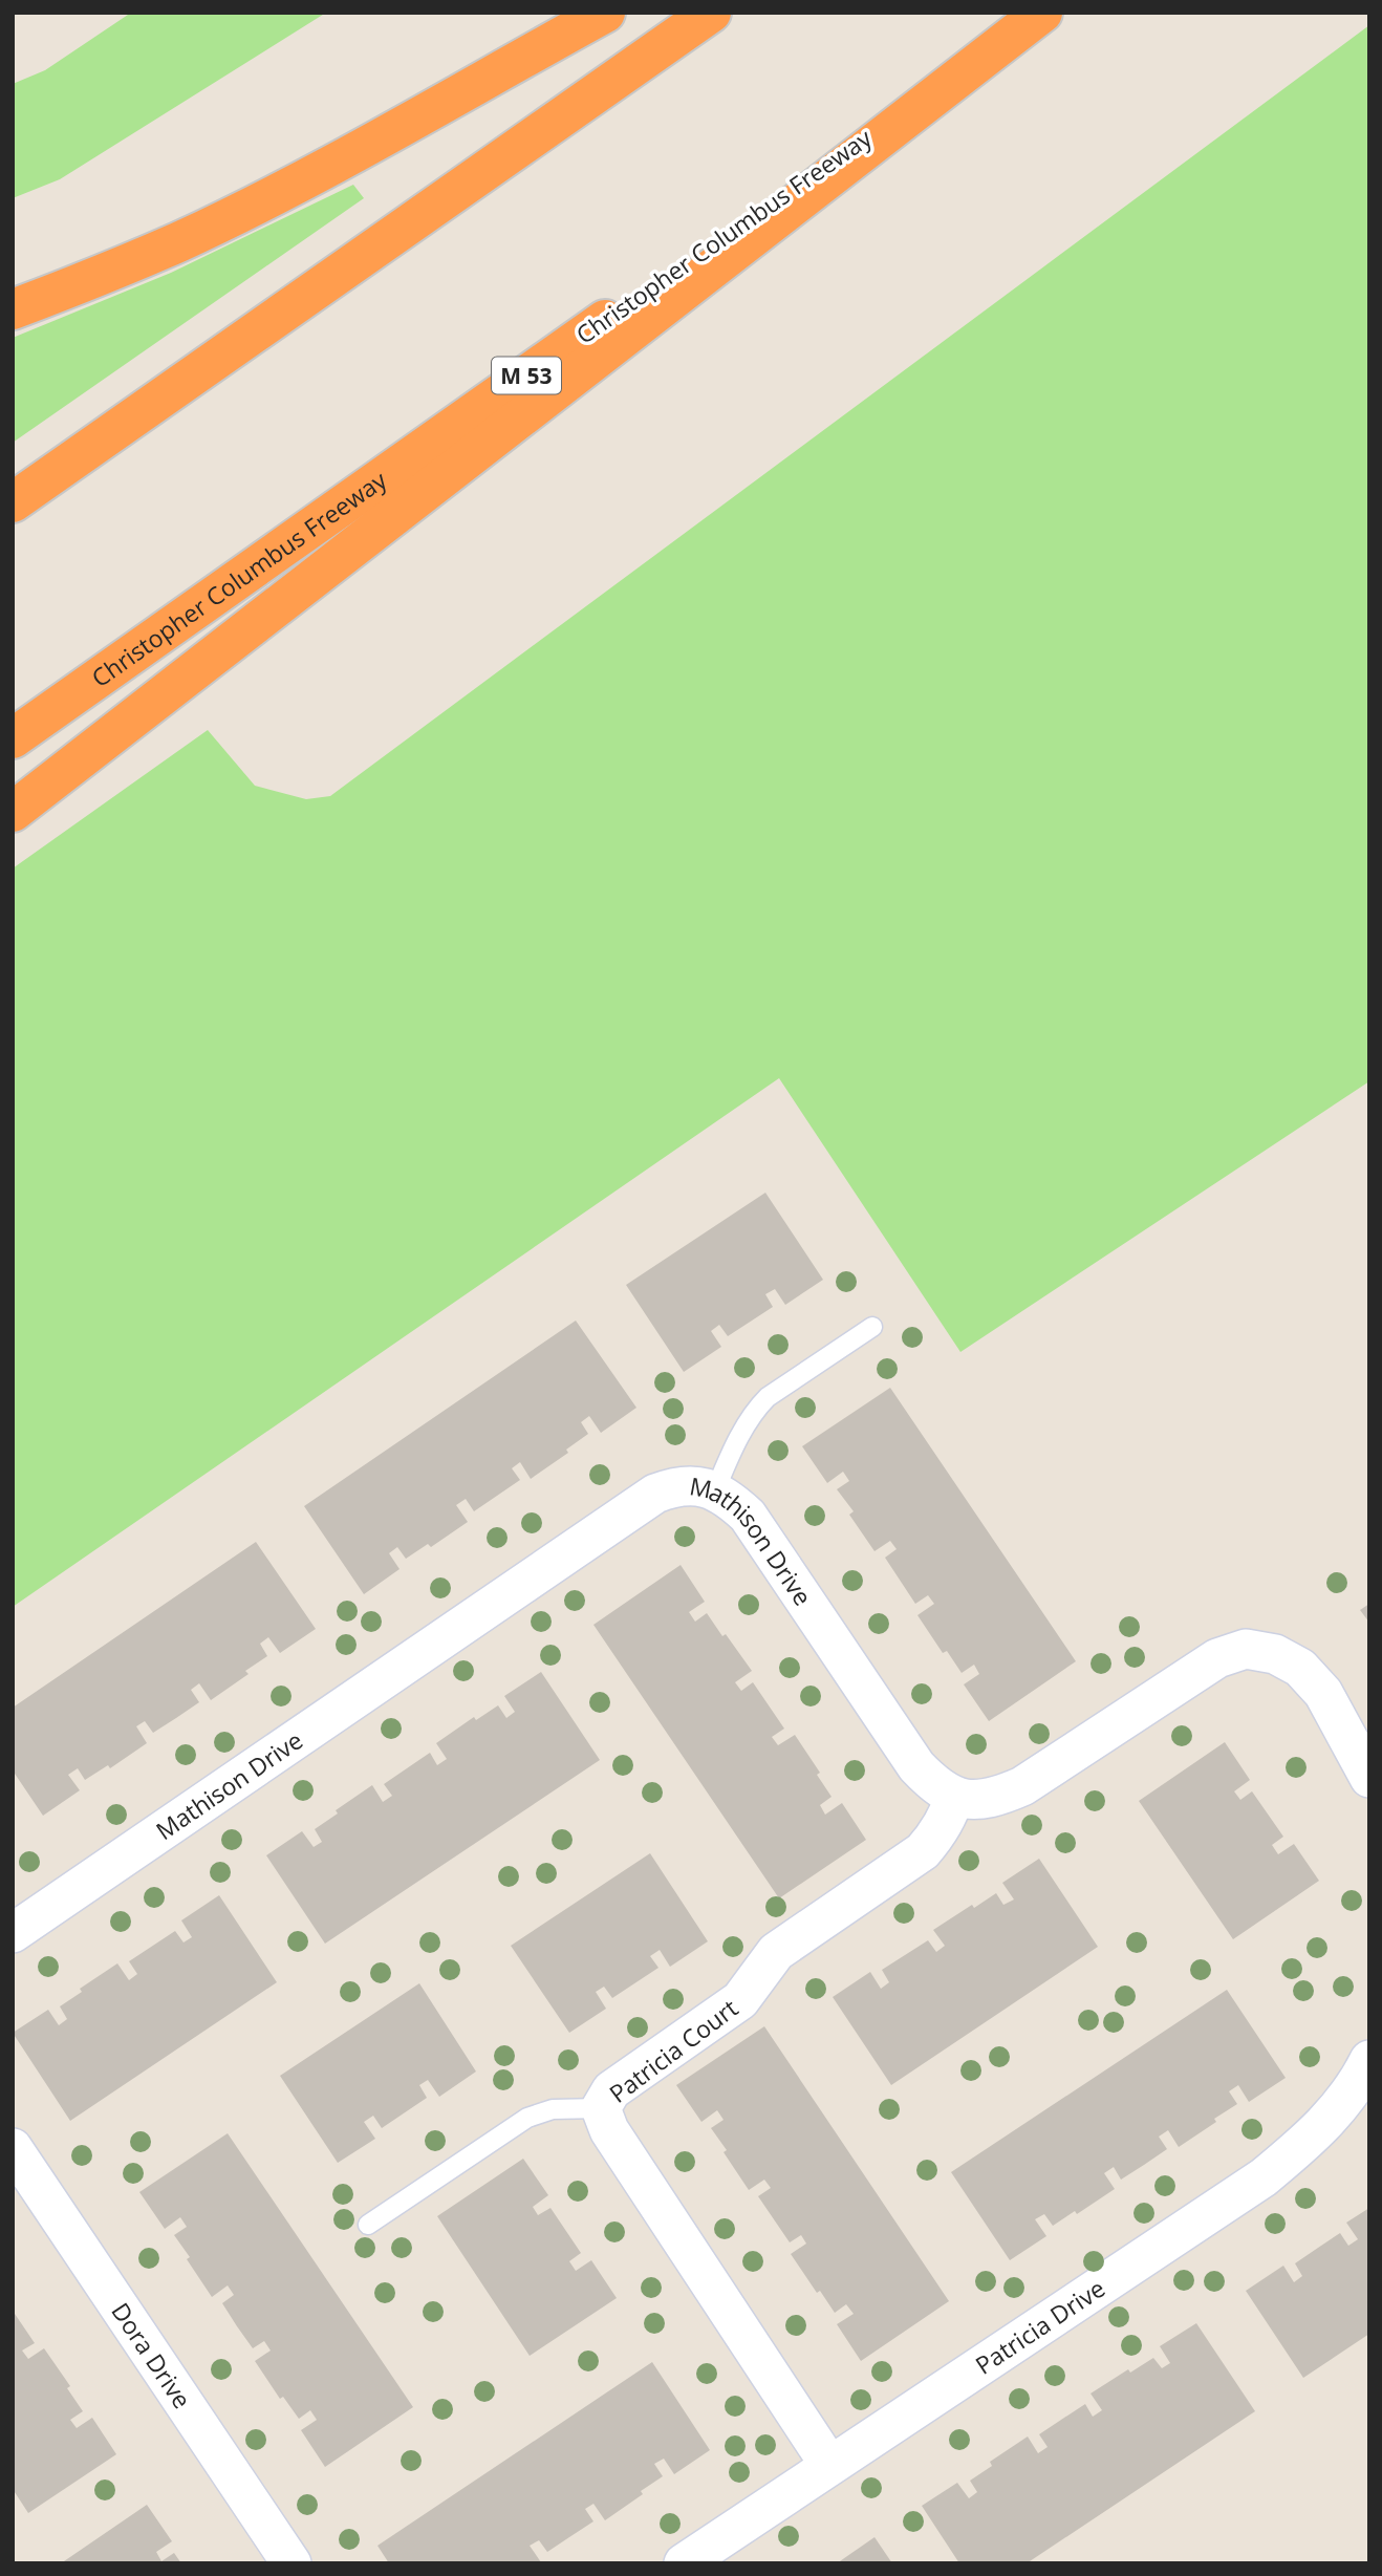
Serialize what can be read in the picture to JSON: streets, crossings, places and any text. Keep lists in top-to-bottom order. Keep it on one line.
{"streets":{"highway":["Christopher Columbus Freeway","M 53"],"street":["Mathison Drive","Patricia Court","Patricia Drive","Dora Drive"]},"crossings":[["Mathison Drive","Patricia Court"],["Patricia Court","Patricia Drive"]]}
